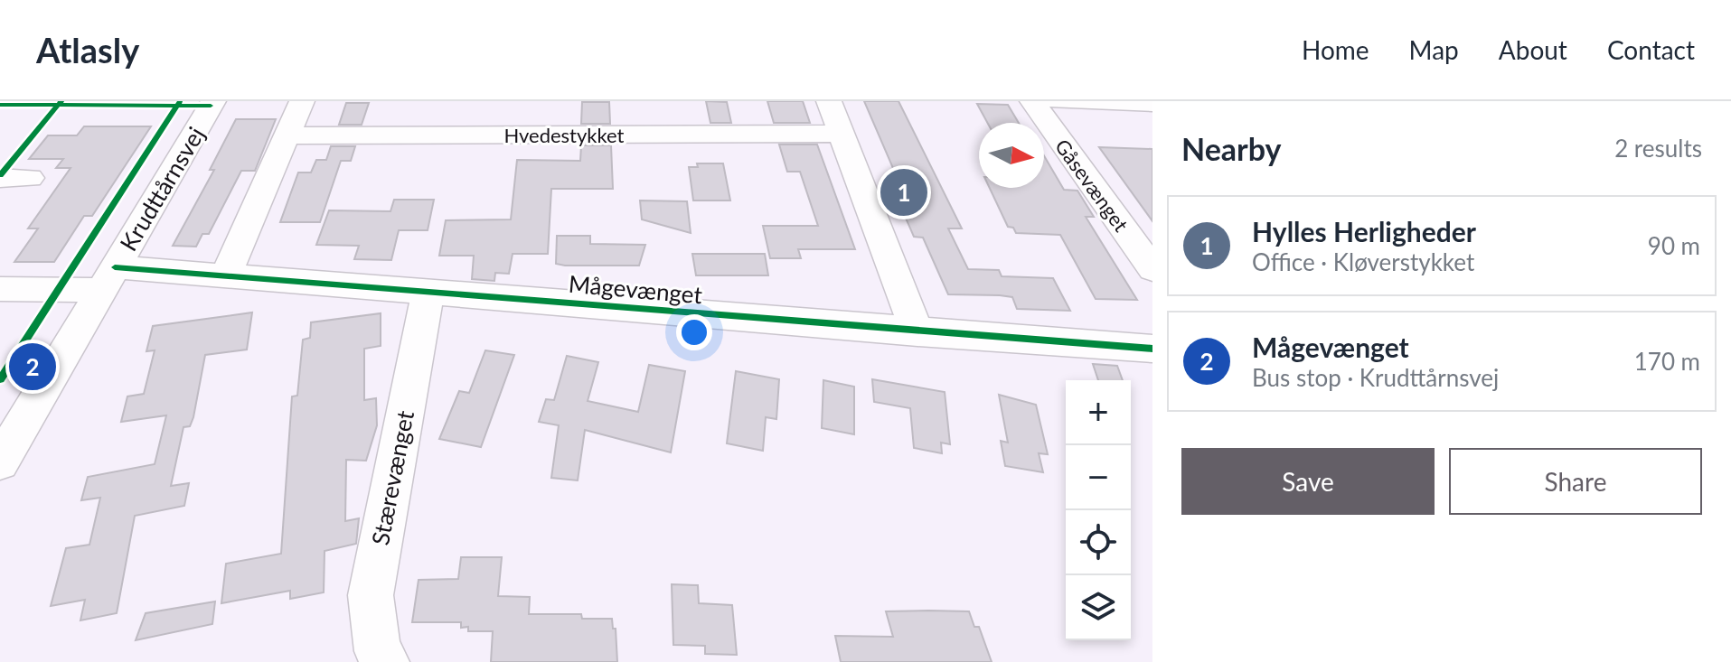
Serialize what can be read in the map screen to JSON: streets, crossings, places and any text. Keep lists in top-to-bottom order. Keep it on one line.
{"streets":{"street":["Hvedestykket","Gåsevænget","Krudttårnsvej","Mågevænget","Stærevænget"]},"crossings":[["Krudttårnsvej","Mågevænget"],["Mågevænget","Stærevænget"]],"north":"right","page":{"header":"Atlasly","nav":["Home","Map","About","Contact"],"heading":["Nearby","2 results"],"pins":["1","2"],"list":[{"mark":"1","name":"Hylles Herligheder","note":"Office · Kløverstykket","value":"90 m"},{"mark":"2","name":"Mågevænget","note":"Bus stop · Krudttårnsvej","value":"170 m"}],"map_buttons":["+","−"],"buttons":["Save","Share"]}}
